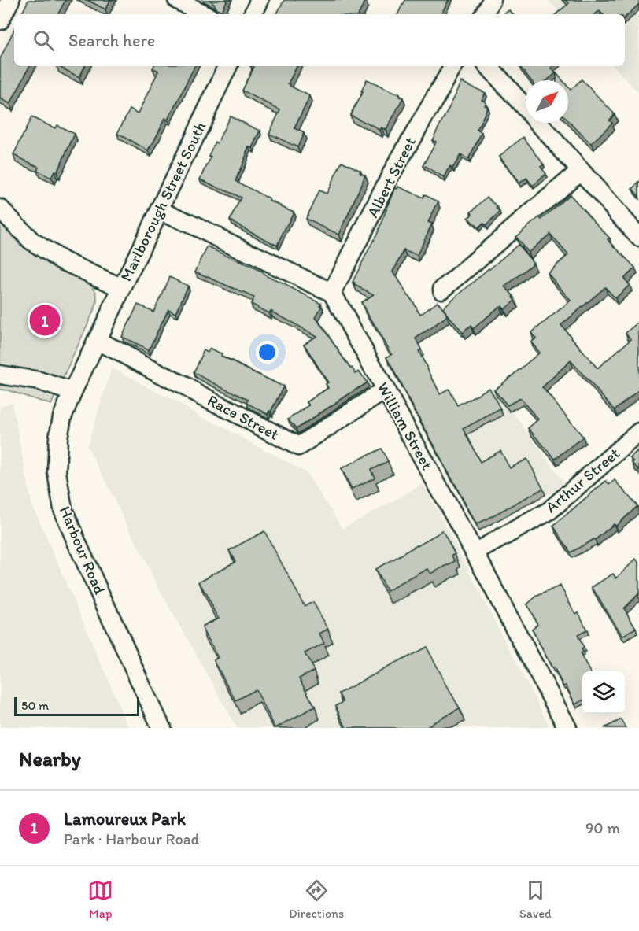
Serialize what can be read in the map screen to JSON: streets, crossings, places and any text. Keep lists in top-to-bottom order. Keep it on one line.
{"streets":{"street":["Albert Street","Marlborough Street South","Race Street","William Street","Arthur Street","Harbour Road"]},"crossings":[["Albert Street","William Street"],["Marlborough Street South","Race Street"],["Marlborough Street South","Harbour Road"],["Race Street","William Street"],["Race Street","Harbour Road"],["William Street","Arthur Street"]],"scale_bar":"50 m","north":"top right","page":{"search":"Search here","pins":"1","scale":"50 m","heading":"Nearby","list":[{"mark":"1","name":"Lamoureux Park","note":"Park · Harbour Road","value":"90 m"}],"nav":["Map","Directions","Saved"]}}
